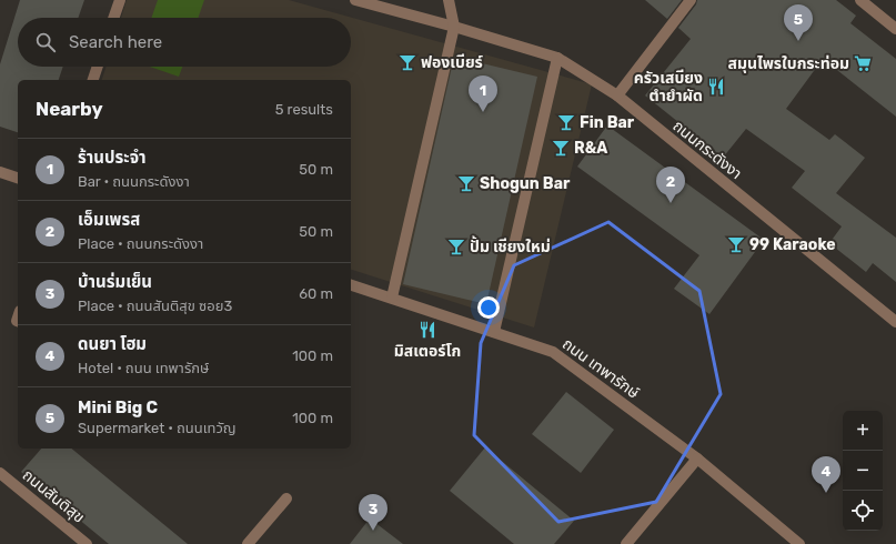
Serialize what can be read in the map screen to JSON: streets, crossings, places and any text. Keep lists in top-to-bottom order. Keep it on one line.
{"streets":{"street":["ถนนกระดังงา","ถนน เทพารักษ์","ถนนสันติสุข"]},"places":{"bar":["ฟองเบียร์","Fin Bar","R&A","Shogun Bar","99 Karaoke","ปั้ม เชียงใหม่"],"supermarket":["สมุนไพรใบกระท่อม"],"restaurant":["ครัวเสบียง ตำยำผัด","มิสเตอร์โก"]},"page":{"pins":["5","1","2","4","3"],"search":"Search here","heading":["Nearby","5 results"],"list":[{"mark":"1","name":"ร้านประจำ","note":"Bar · ถนนกระดังงา","value":"50 m"},{"mark":"2","name":"เอ็มเพรส","note":"Place · ถนนกระดังงา","value":"50 m"},{"mark":"3","name":"บ้านร่มเย็น","note":"Place · ถนนสันติสุข ซอย3","value":"60 m"},{"mark":"4","name":"ดนยา โฮม","note":"Hotel · ถนน เทพารักษ์","value":"100 m"},{"mark":"5","name":"Mini Big C","note":"Supermarket · ถนนเทวัญ","value":"100 m"}],"map_buttons":["+","−"]}}
